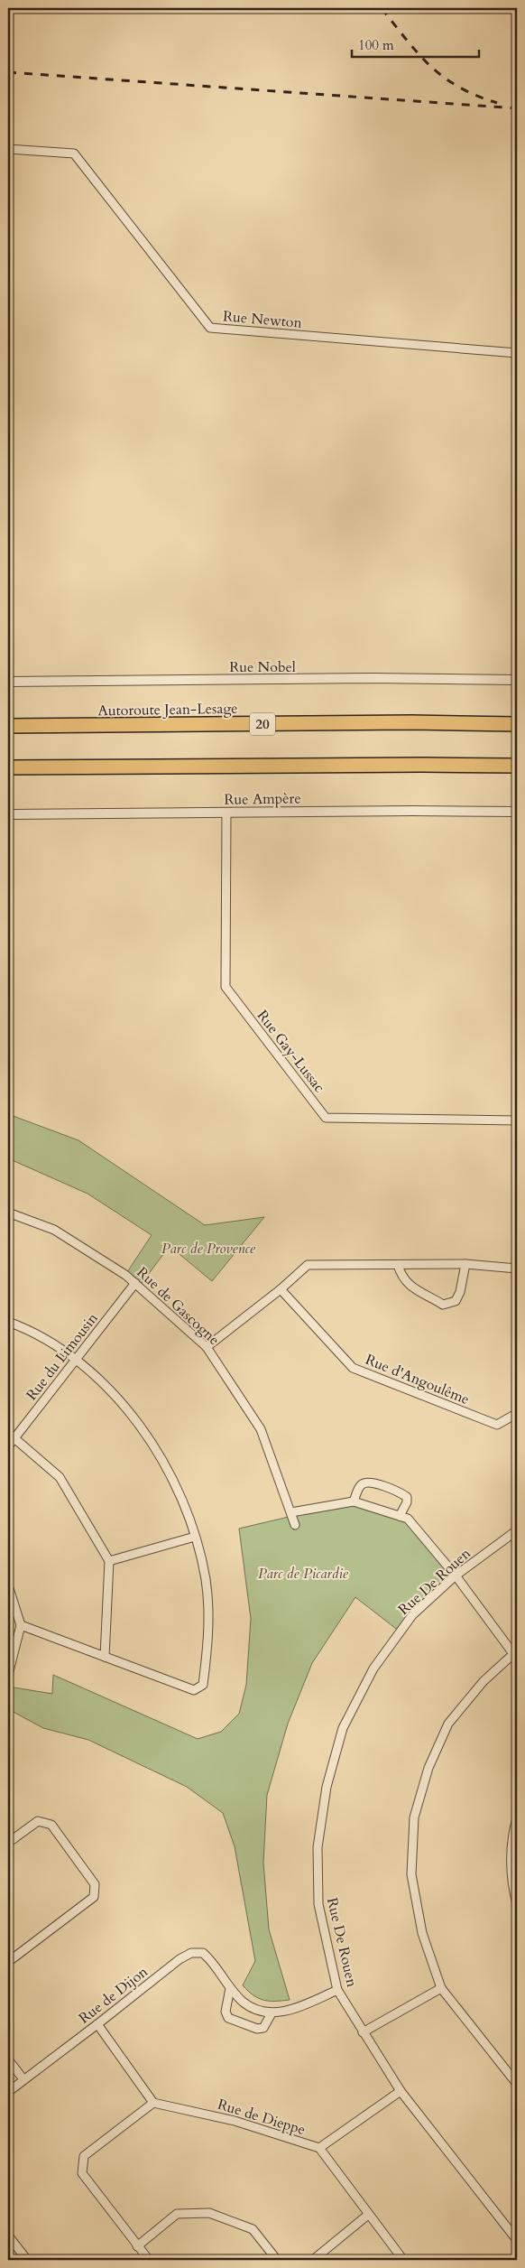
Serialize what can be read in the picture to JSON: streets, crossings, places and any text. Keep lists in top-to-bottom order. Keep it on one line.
{"streets":{"highway":["Autoroute Jean-Lesage","20"],"street":["Rue Newton","Rue Nobel","Rue Ampère","Rue Gay-Lussac","Rue de Gascogne","Rue du Limousin","Rue d'Angoulême","Rue De Rouen","Rue de Dijon","Rue de Dieppe"]},"crossings":[["Rue Ampère","Rue Gay-Lussac"],["Rue de Gascogne","Rue du Limousin"]],"parks":["Parc de Provence","Parc de Picardie"],"scale_bar":"100 m"}
